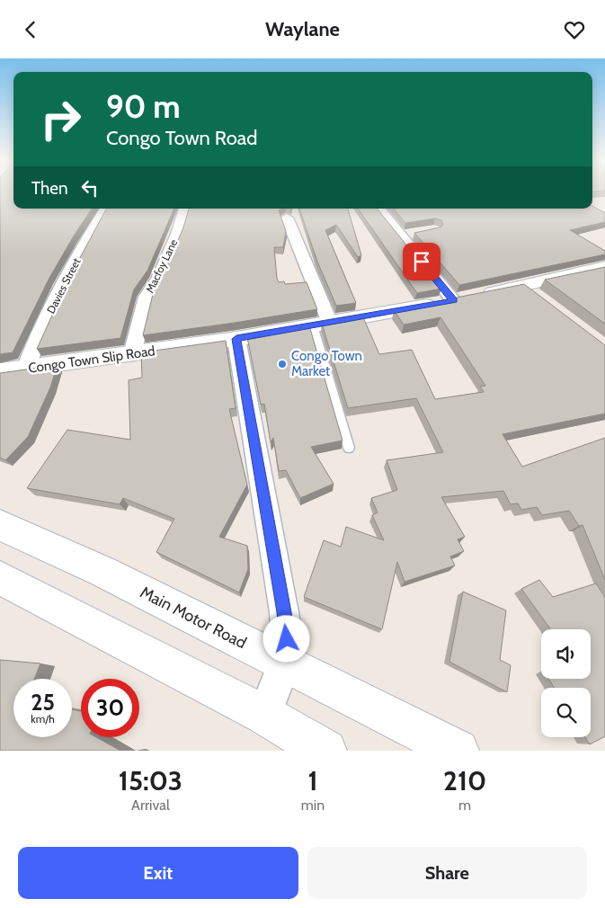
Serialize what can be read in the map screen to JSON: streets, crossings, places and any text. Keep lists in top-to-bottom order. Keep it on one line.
{"streets":{"main road":["Congo Town Slip Road","Main Motor Road"],"street":["Macfoy Lane","Davies Street"]},"crossings":[["Macfoy Lane","Congo Town Slip Road"],["Davies Street","Congo Town Slip Road"]],"places":["Congo Town Market"],"page":{"header":"Waylane","turn":["90 m","Congo Town Road"],"then":"Then","speed":"25 km/h","limit":"30","eta":["15:03","Arrival","1","min","210","m"],"buttons":["Exit","Share"]}}
